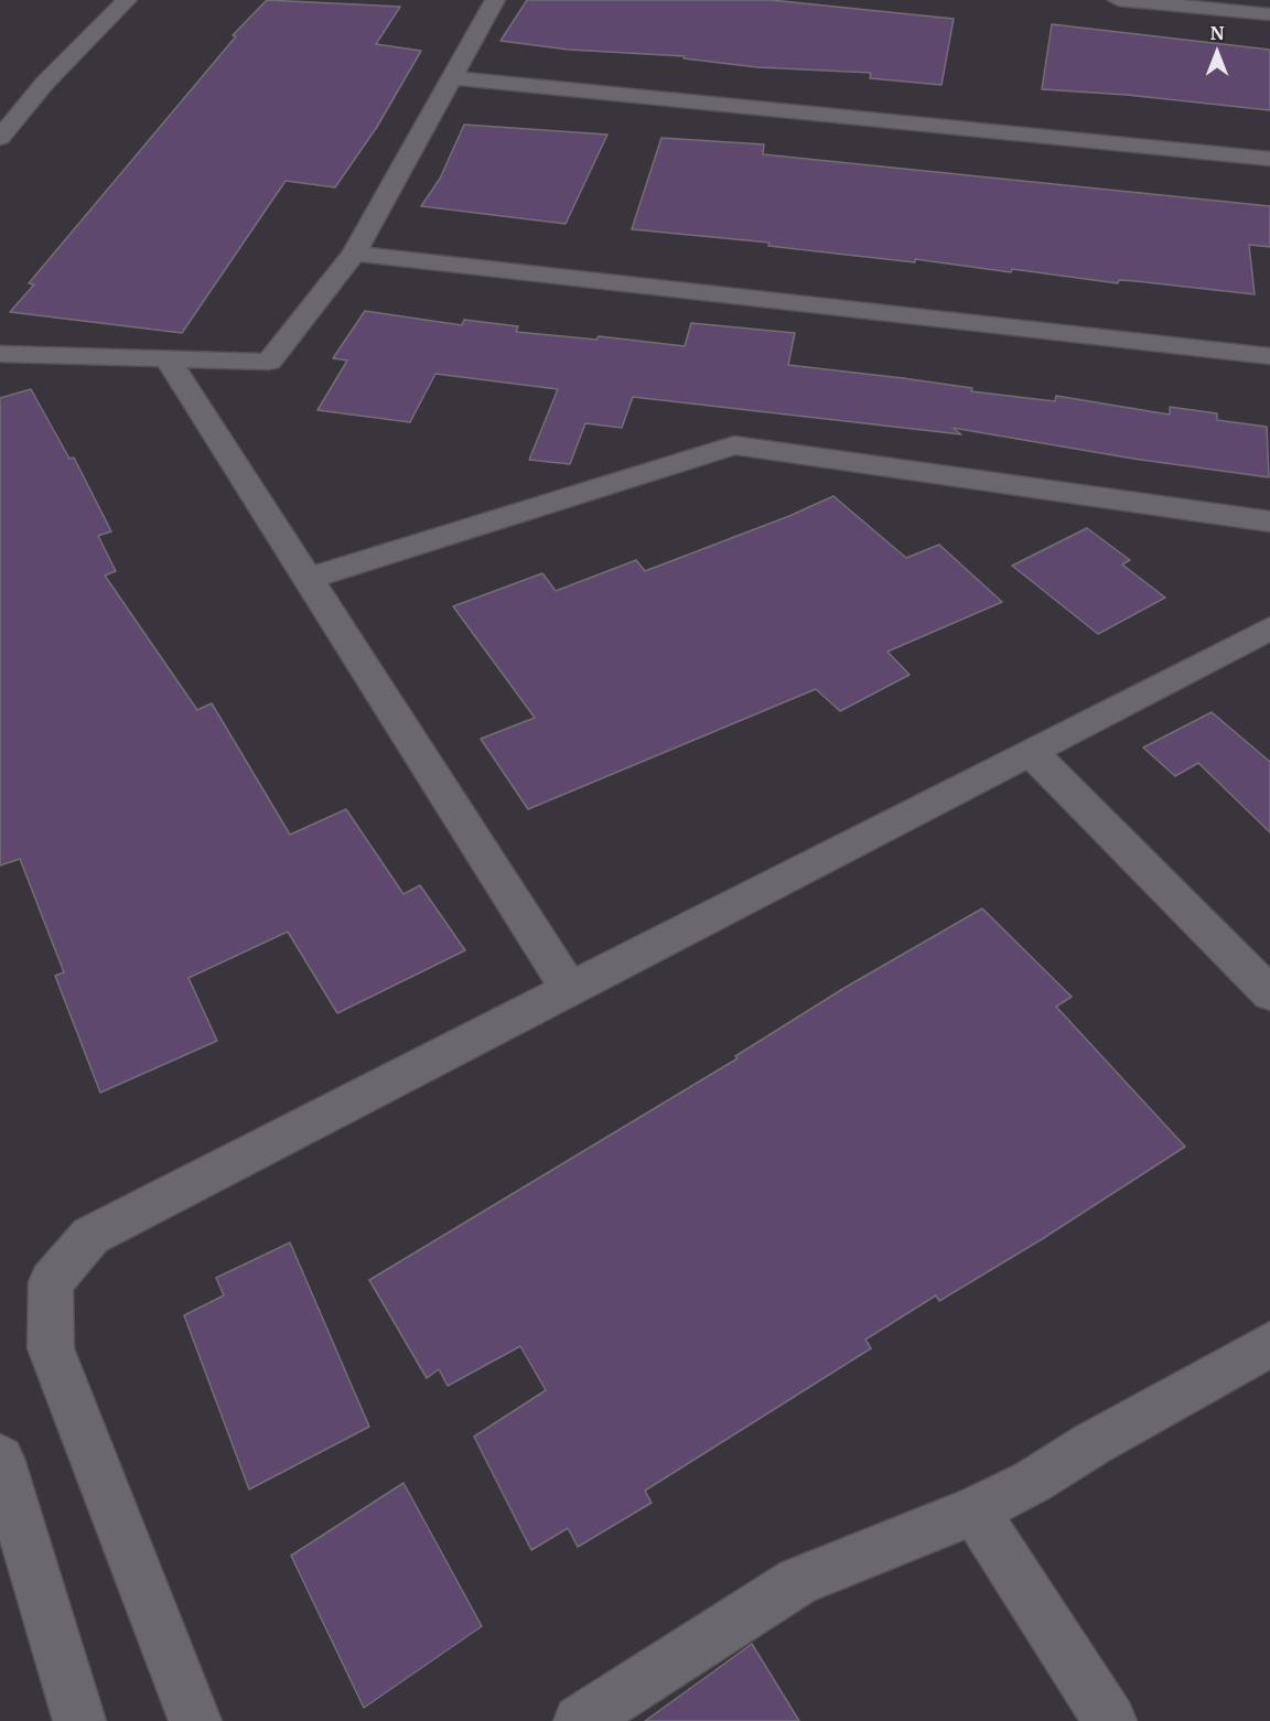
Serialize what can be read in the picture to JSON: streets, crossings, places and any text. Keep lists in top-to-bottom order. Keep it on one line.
{"north":"top"}
